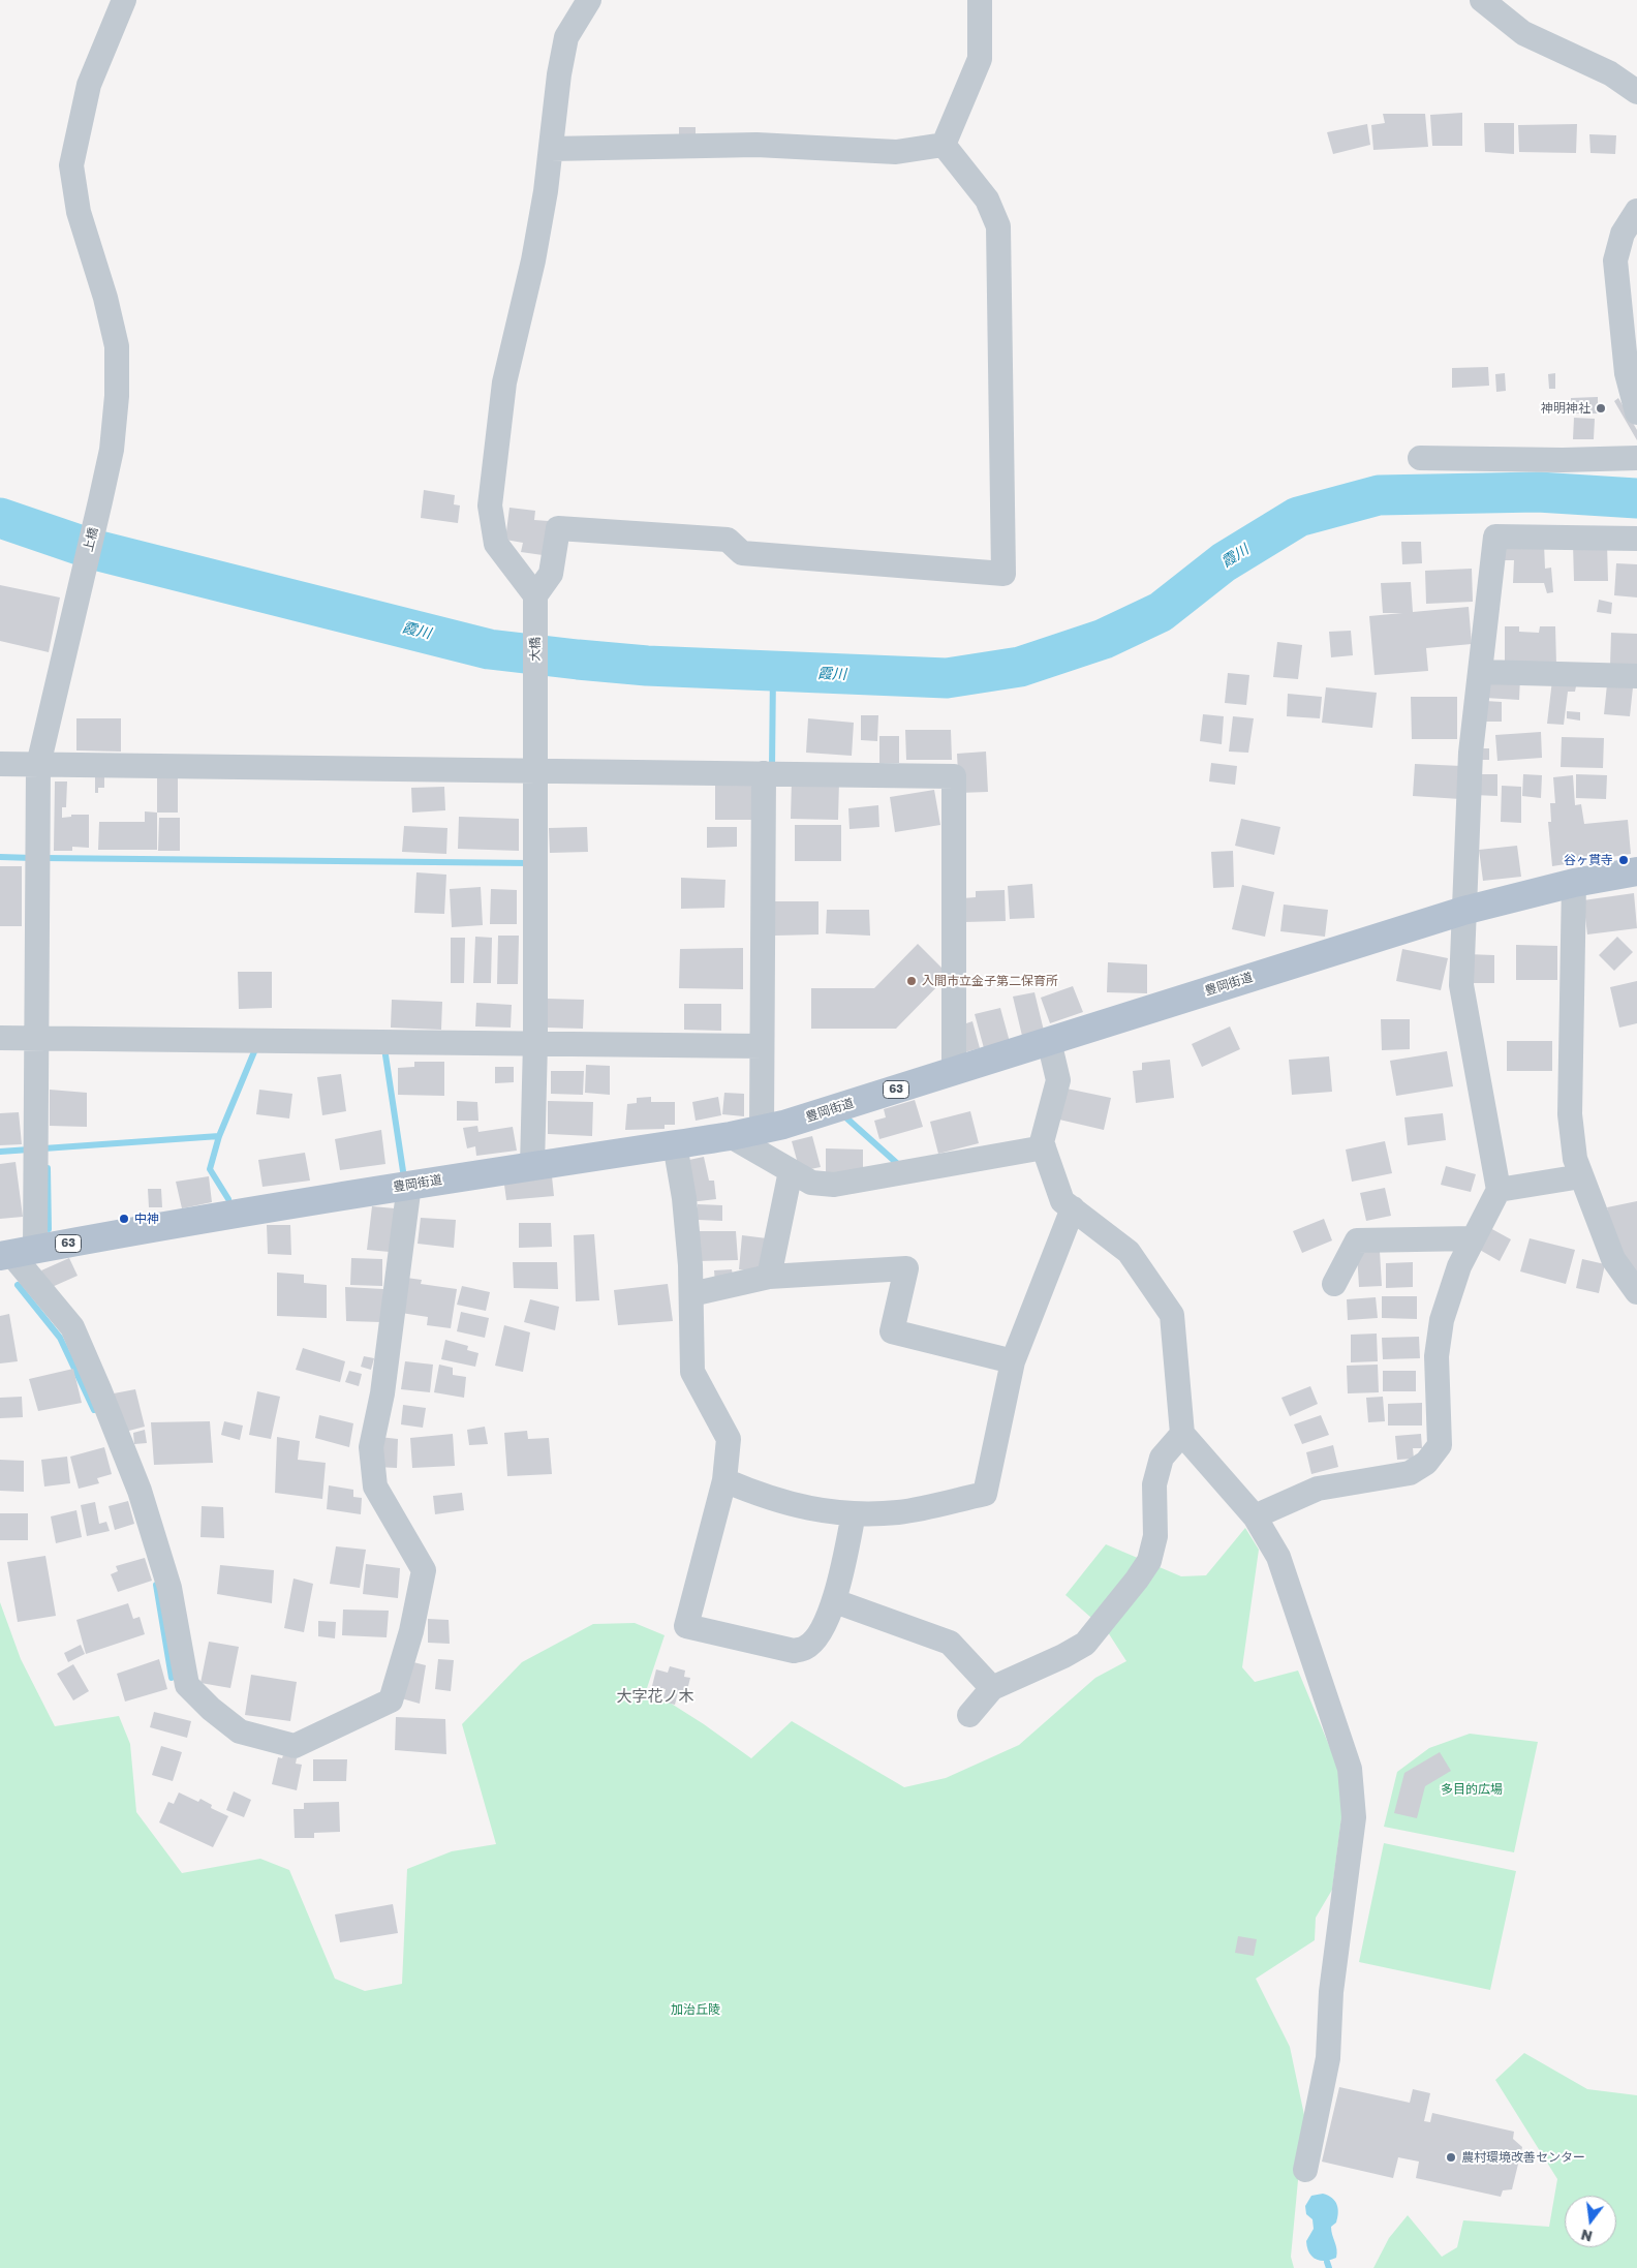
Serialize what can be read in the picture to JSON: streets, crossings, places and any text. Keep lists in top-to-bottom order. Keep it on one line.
{"streets":{"main road":["豊岡街道","63"],"street":["上橋","大橋"]},"crossings":[["上橋","豊岡街道"],["大橋","豊岡街道"]],"districts":["大字花ノ木"],"water":["霞川"],"parks":["多目的広場","加治丘陵"],"places":["神明神社","谷ヶ貫寺","入間市立金子第二保育所","中神","農村環境改善センター"],"north":"bottom"}
